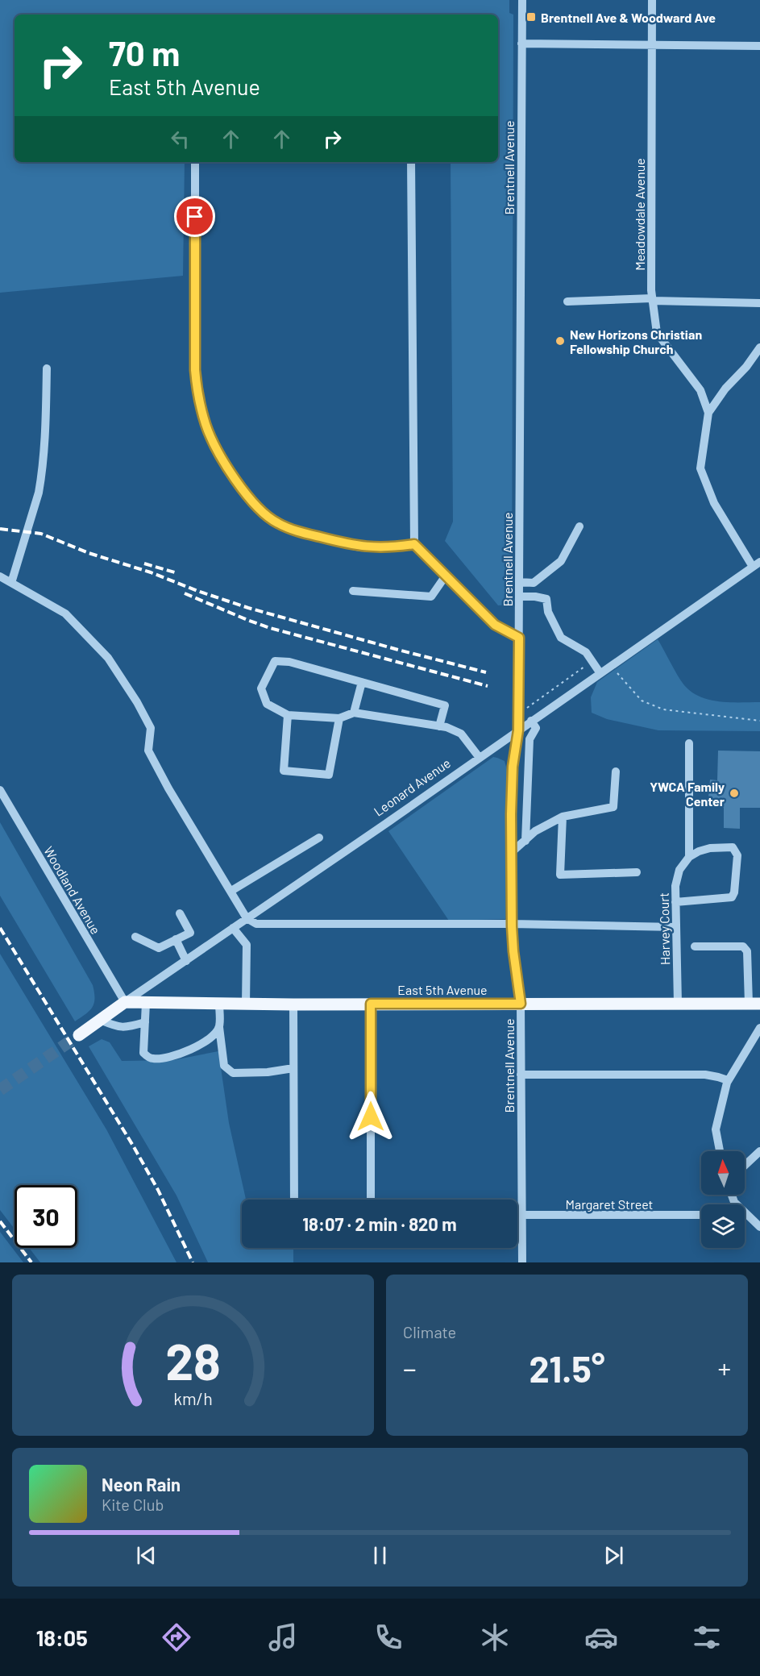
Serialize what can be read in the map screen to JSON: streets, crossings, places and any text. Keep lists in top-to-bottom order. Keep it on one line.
{"streets":{"main road":["Leonard Avenue","East 5th Avenue"],"street":["Brentnell Avenue","Meadowdale Avenue","Woodland Avenue","Harvey Court","Margaret Street"]},"crossings":[["Brentnell Avenue","Leonard Avenue"],["Brentnell Avenue","East 5th Avenue"],["Brentnell Avenue","Margaret Street"],["Leonard Avenue","Woodland Avenue"],["Leonard Avenue","East 5th Avenue"],["Woodland Avenue","East 5th Avenue"],["Harvey Court","East 5th Avenue"]],"places":{"transit":["Brentnell Ave & Woodward Ave"],"other":["New Horizons Christian Fellowship Church","YWCA Family Center"]},"north":"top","page":{"turn":["70 m","East 5th Avenue"],"limit":"30","trip":"18:07 · 2 min · 820 m","tile":"Climate","heat":["−","21.5°","+"],"song":["Neon Rain","Kite Club"],"tabs":"18:05","gauge":["28","km/h"]}}
